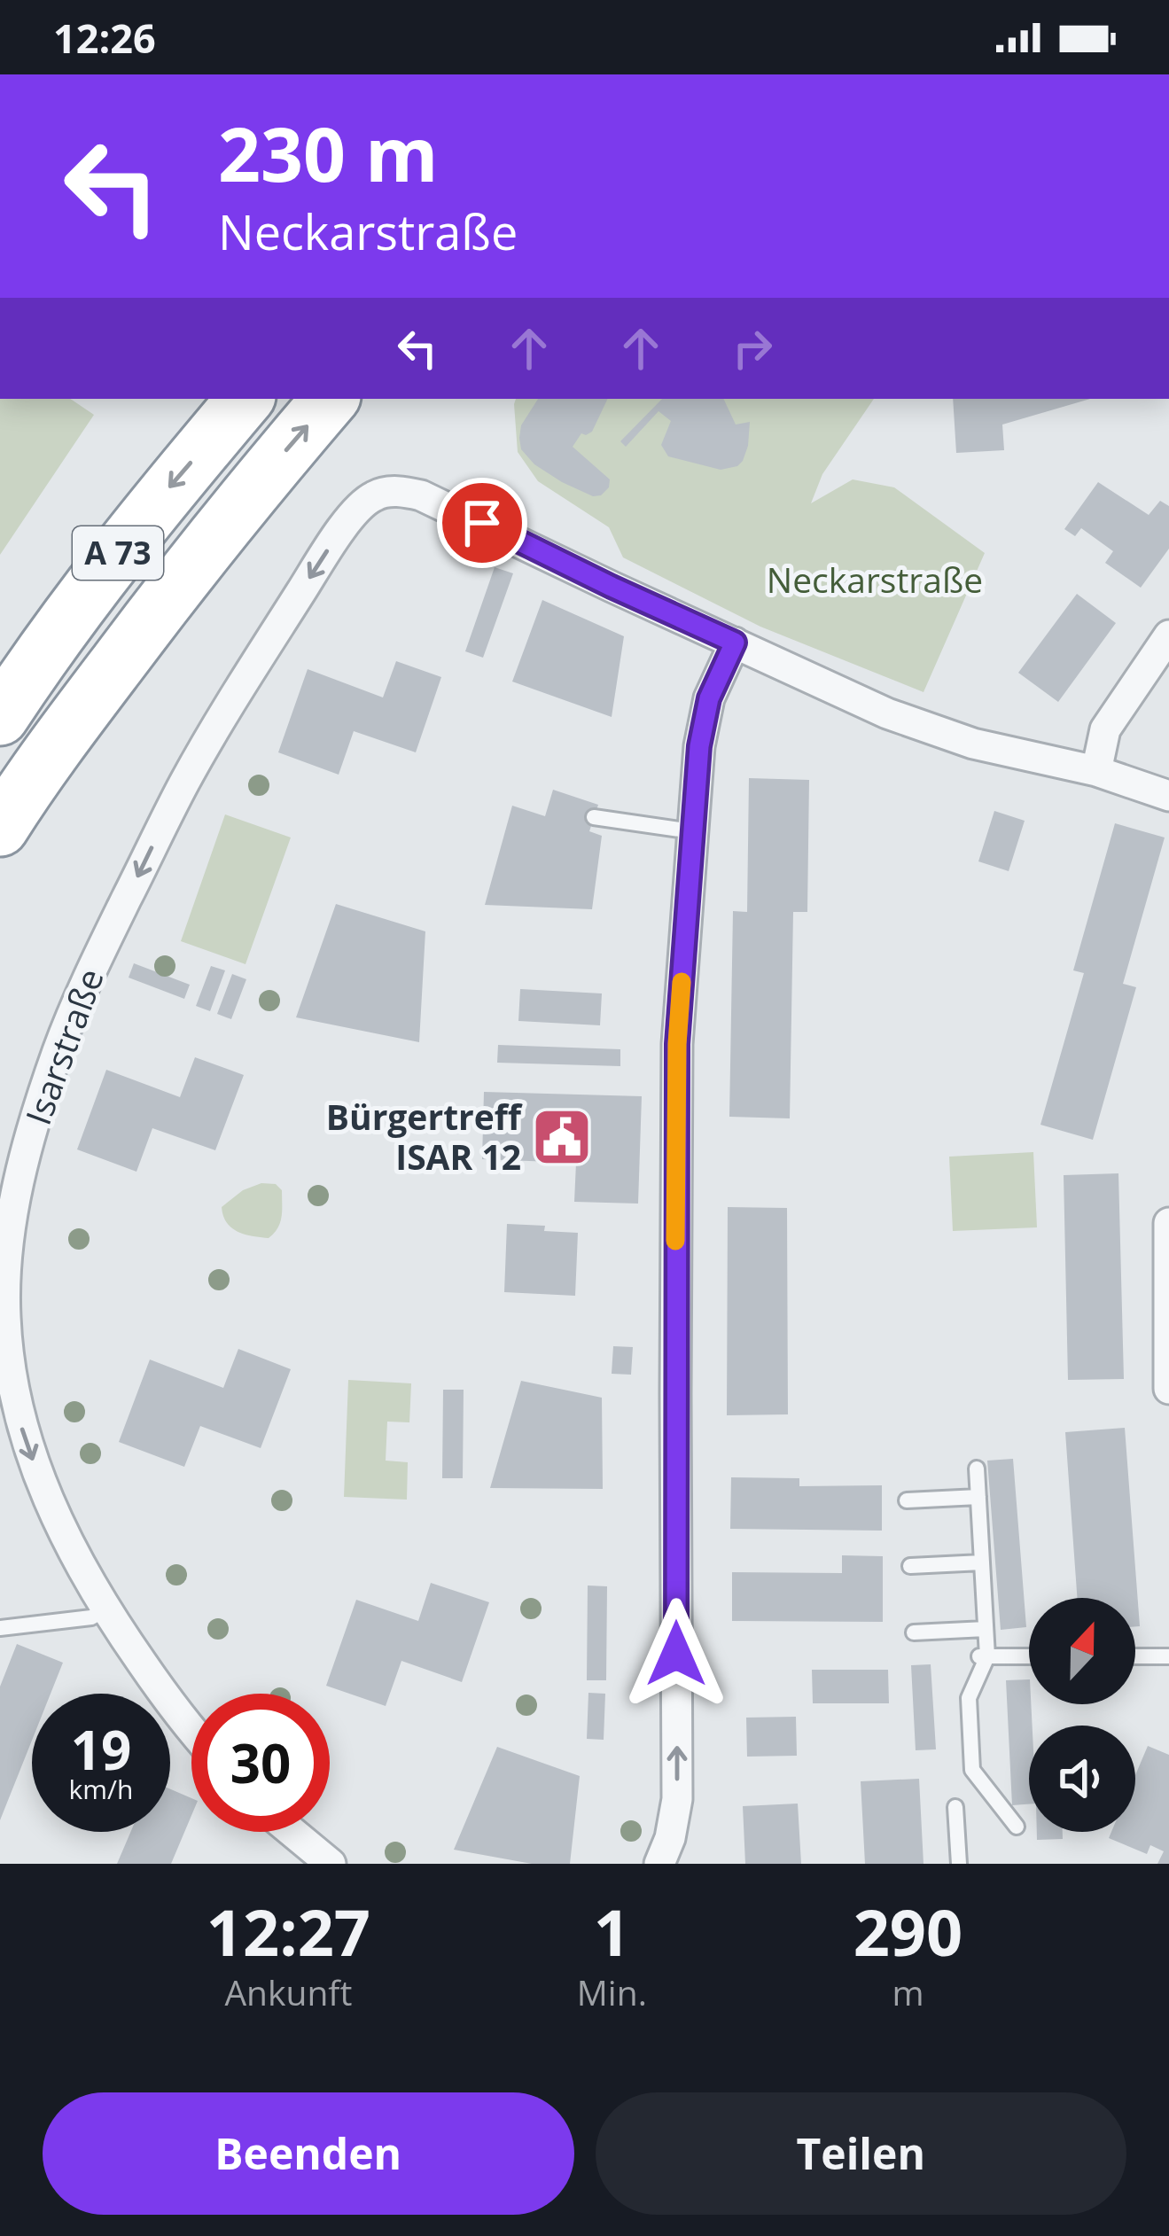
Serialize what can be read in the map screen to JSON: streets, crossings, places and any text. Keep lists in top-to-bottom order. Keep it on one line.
{"streets":{"highway":["A 73"],"street":["Isarstraße"]},"parks":["Neckarstraße"],"places":{"public building":["Bürgertreff ISAR 12"]},"north":"top","page":{"status":"12:26","turn":["230 m","Neckarstraße"],"speed":"19 km/h","limit":"30","eta":["12:27","Ankunft","1","Min.","290","m"],"buttons":["Beenden","Teilen"]}}
